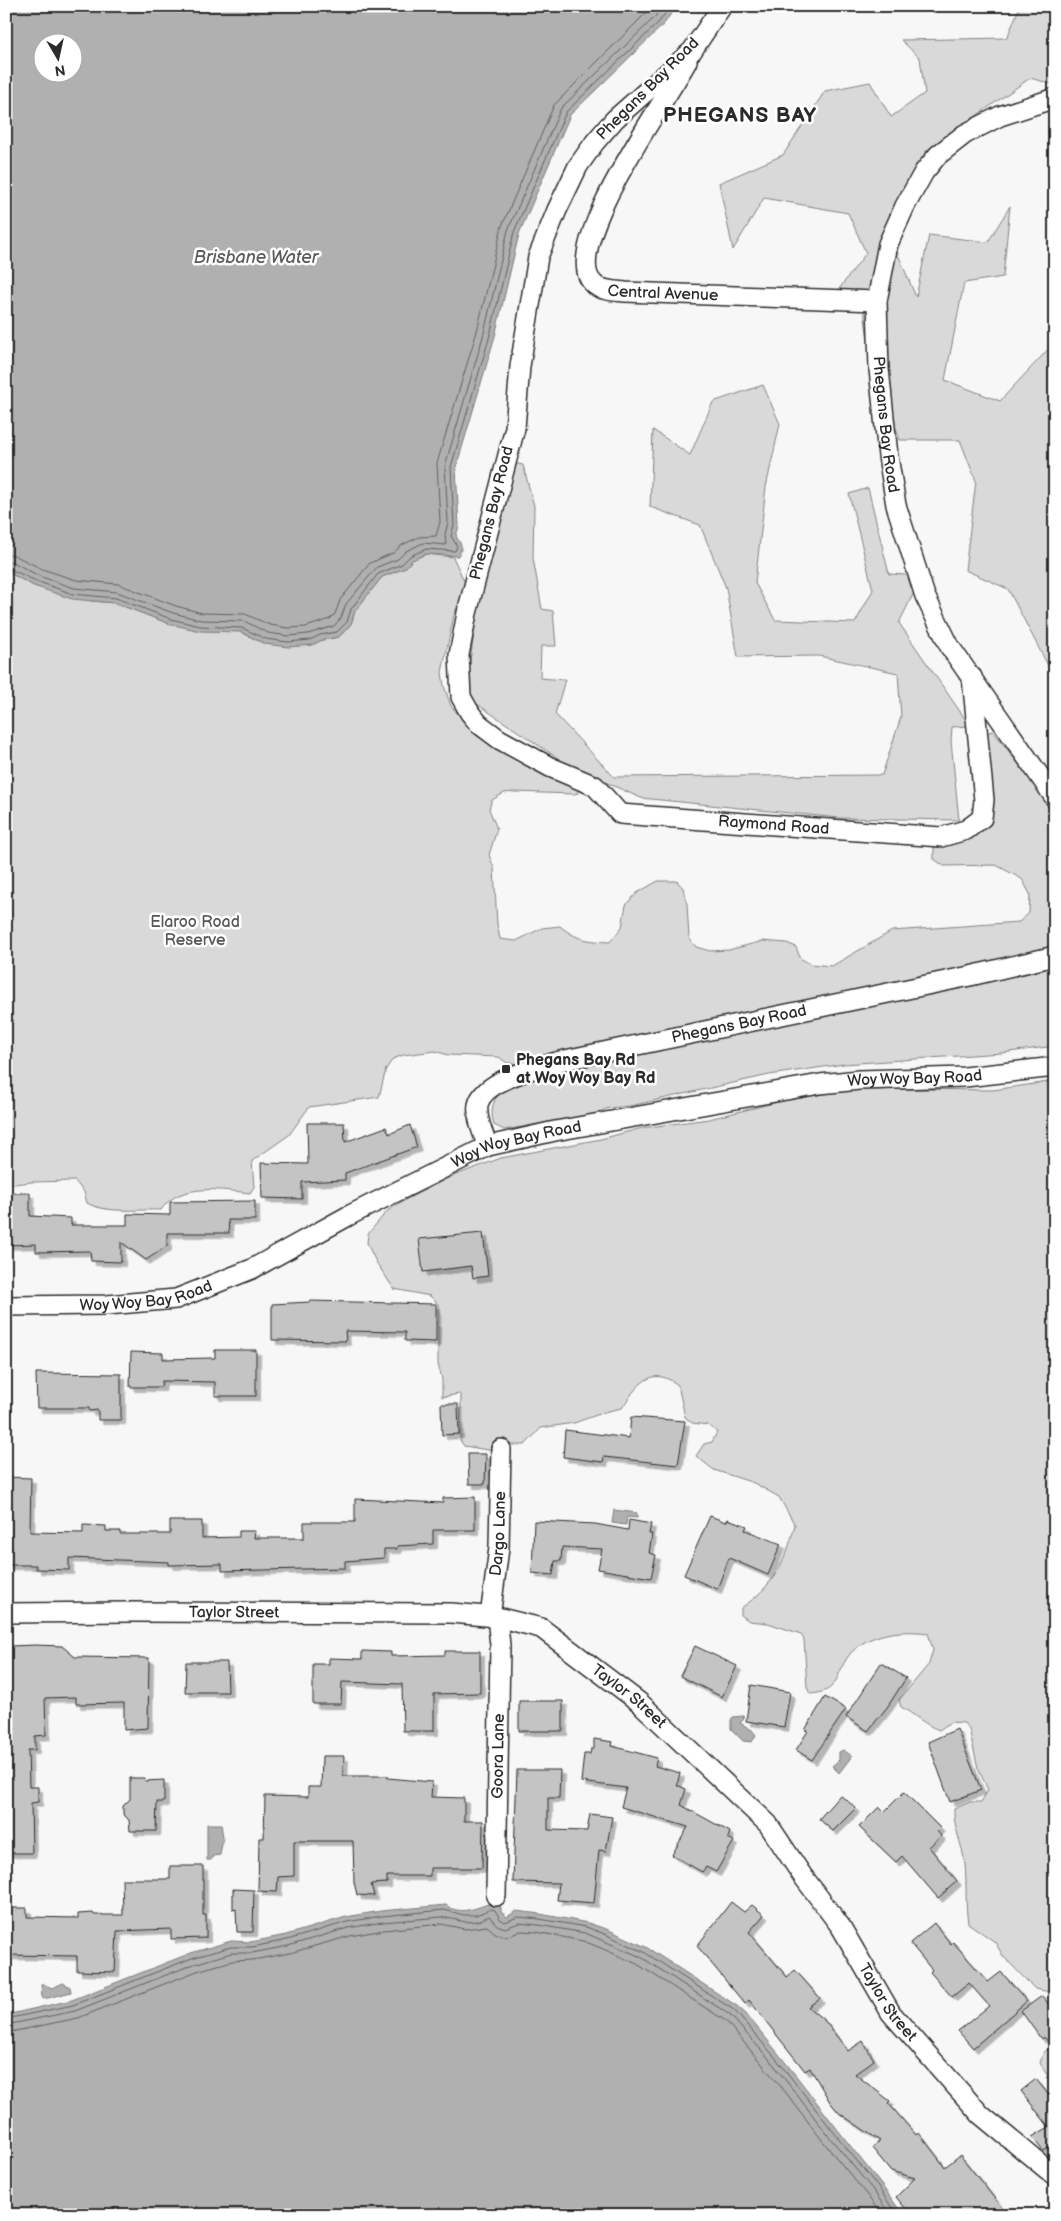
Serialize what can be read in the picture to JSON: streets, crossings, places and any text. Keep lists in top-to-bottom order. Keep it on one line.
{"streets":{"street":["Phegans Bay Road","Central Avenue","Raymond Road","Woy Woy Bay Road","Dargo Lane","Taylor Street","Goora Lane"]},"crossings":[["Phegans Bay Road","Central Avenue"],["Phegans Bay Road","Raymond Road"],["Phegans Bay Road","Woy Woy Bay Road"],["Dargo Lane","Taylor Street"],["Dargo Lane","Goora Lane"],["Taylor Street","Goora Lane"]],"districts":["PHEGANS BAY"],"water":["Brisbane Water"],"parks":["Elaroo Road Reserve"],"places":{"transit":["Phegans Bay Rd at Woy Woy Bay Rd"]},"north":"bottom"}
